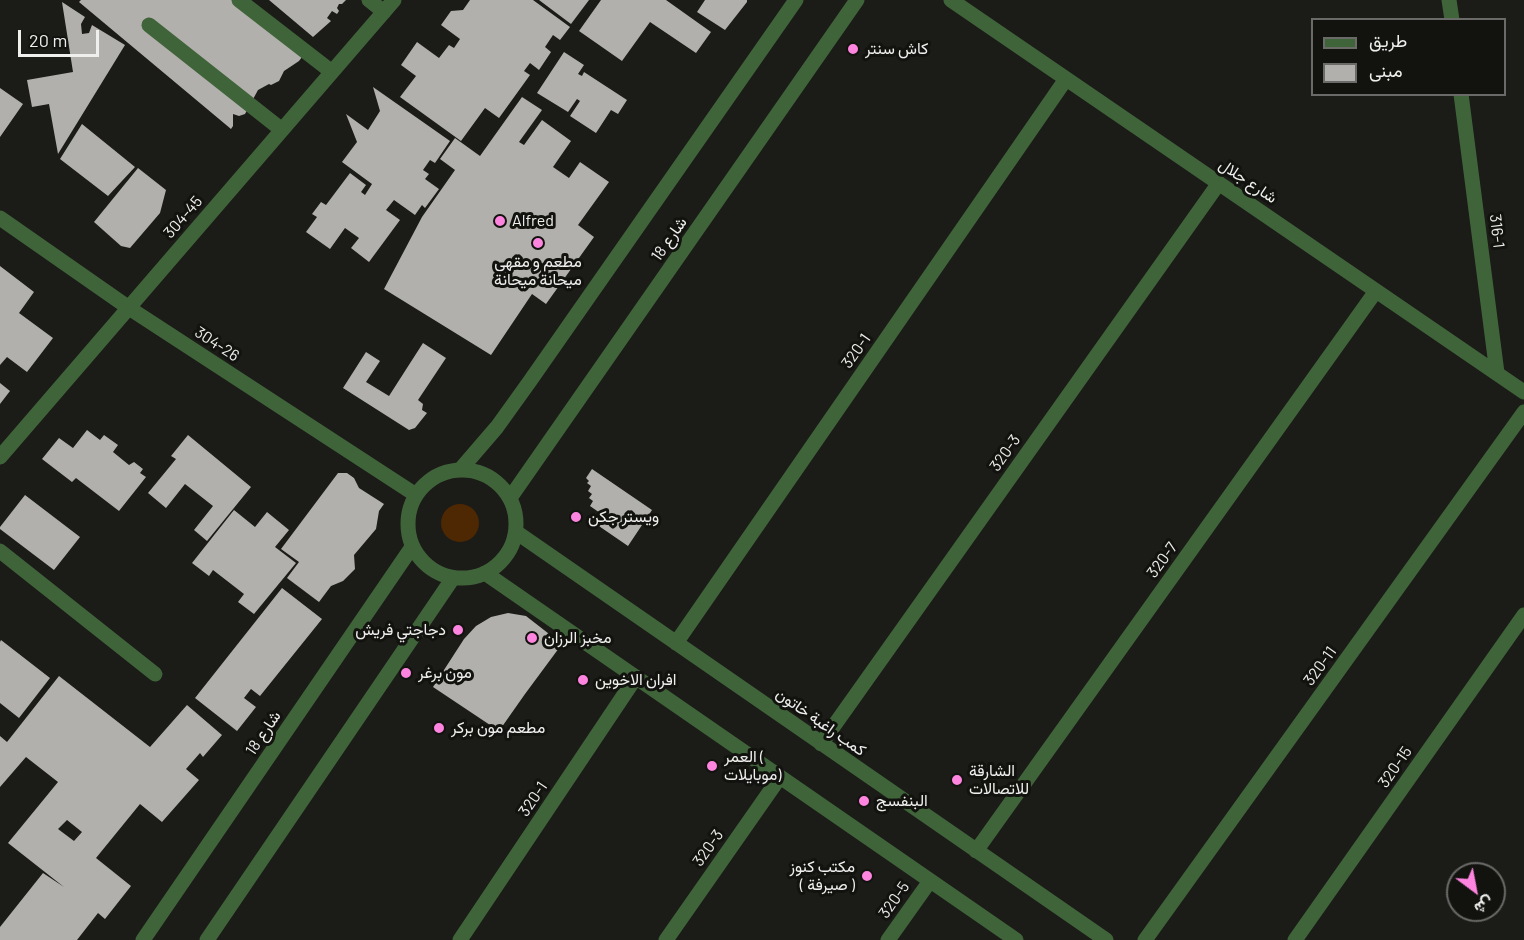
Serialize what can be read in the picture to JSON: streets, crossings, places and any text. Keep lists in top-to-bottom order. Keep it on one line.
{"streets":{"street":["شارع جلال","304-45","316-1","شارع 18","304-26","320-1","320-3","320-7","320-11","كمب راغبة خاتون","320-15","320-5"]},"crossings":[["شارع جلال","316-1"],["شارع جلال","320-1"],["شارع جلال","320-3"],["شارع جلال","320-7"],["304-45","304-26"],["شارع 18","304-26"],["شارع 18","كمب راغبة خاتون"],["304-26","كمب راغبة خاتون"],["320-1","كمب راغبة خاتون"],["320-3","كمب راغبة خاتون"],["320-7","كمب راغبة خاتون"]],"places":["كاش سنتر","Alfred","مطعم و مقهى ميحانة ميحانة","ويستر جكن","دجاجتي فريش","مخبز الرزان","مون برغر","افران الاخوين","مطعم مون بركر","العمر ( موبايلات)","الشارقة للاتصالات","البنفسج","مكتب كنوز ( صيرفة )"],"legend":["طريق","مبنى"],"scale_bar":"20 m","north":"bottom right"}
